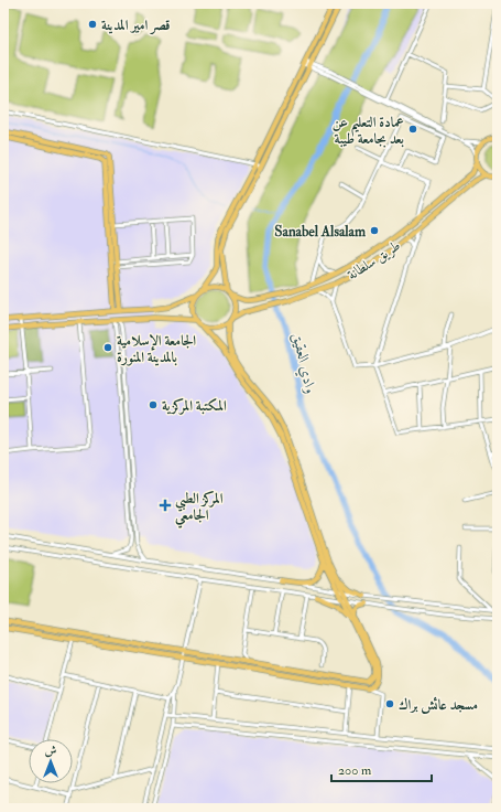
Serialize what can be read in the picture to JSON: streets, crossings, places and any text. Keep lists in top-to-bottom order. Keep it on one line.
{"streets":{"main road":["طريق سلطانة"]},"water":["وادي العقيق"],"places":{"other":["قصر امير المدينة","عمادة التعليم عن بعد بجامعة طيبة","Sanabel Alsalam","الجامعة الإسلامية بالمدينة المنورة","المكتبة المركزية","مسجد عائش براك"],"health":["المركز الطبي الجامعي"]},"scale_bar":"200 m","north":"top"}
